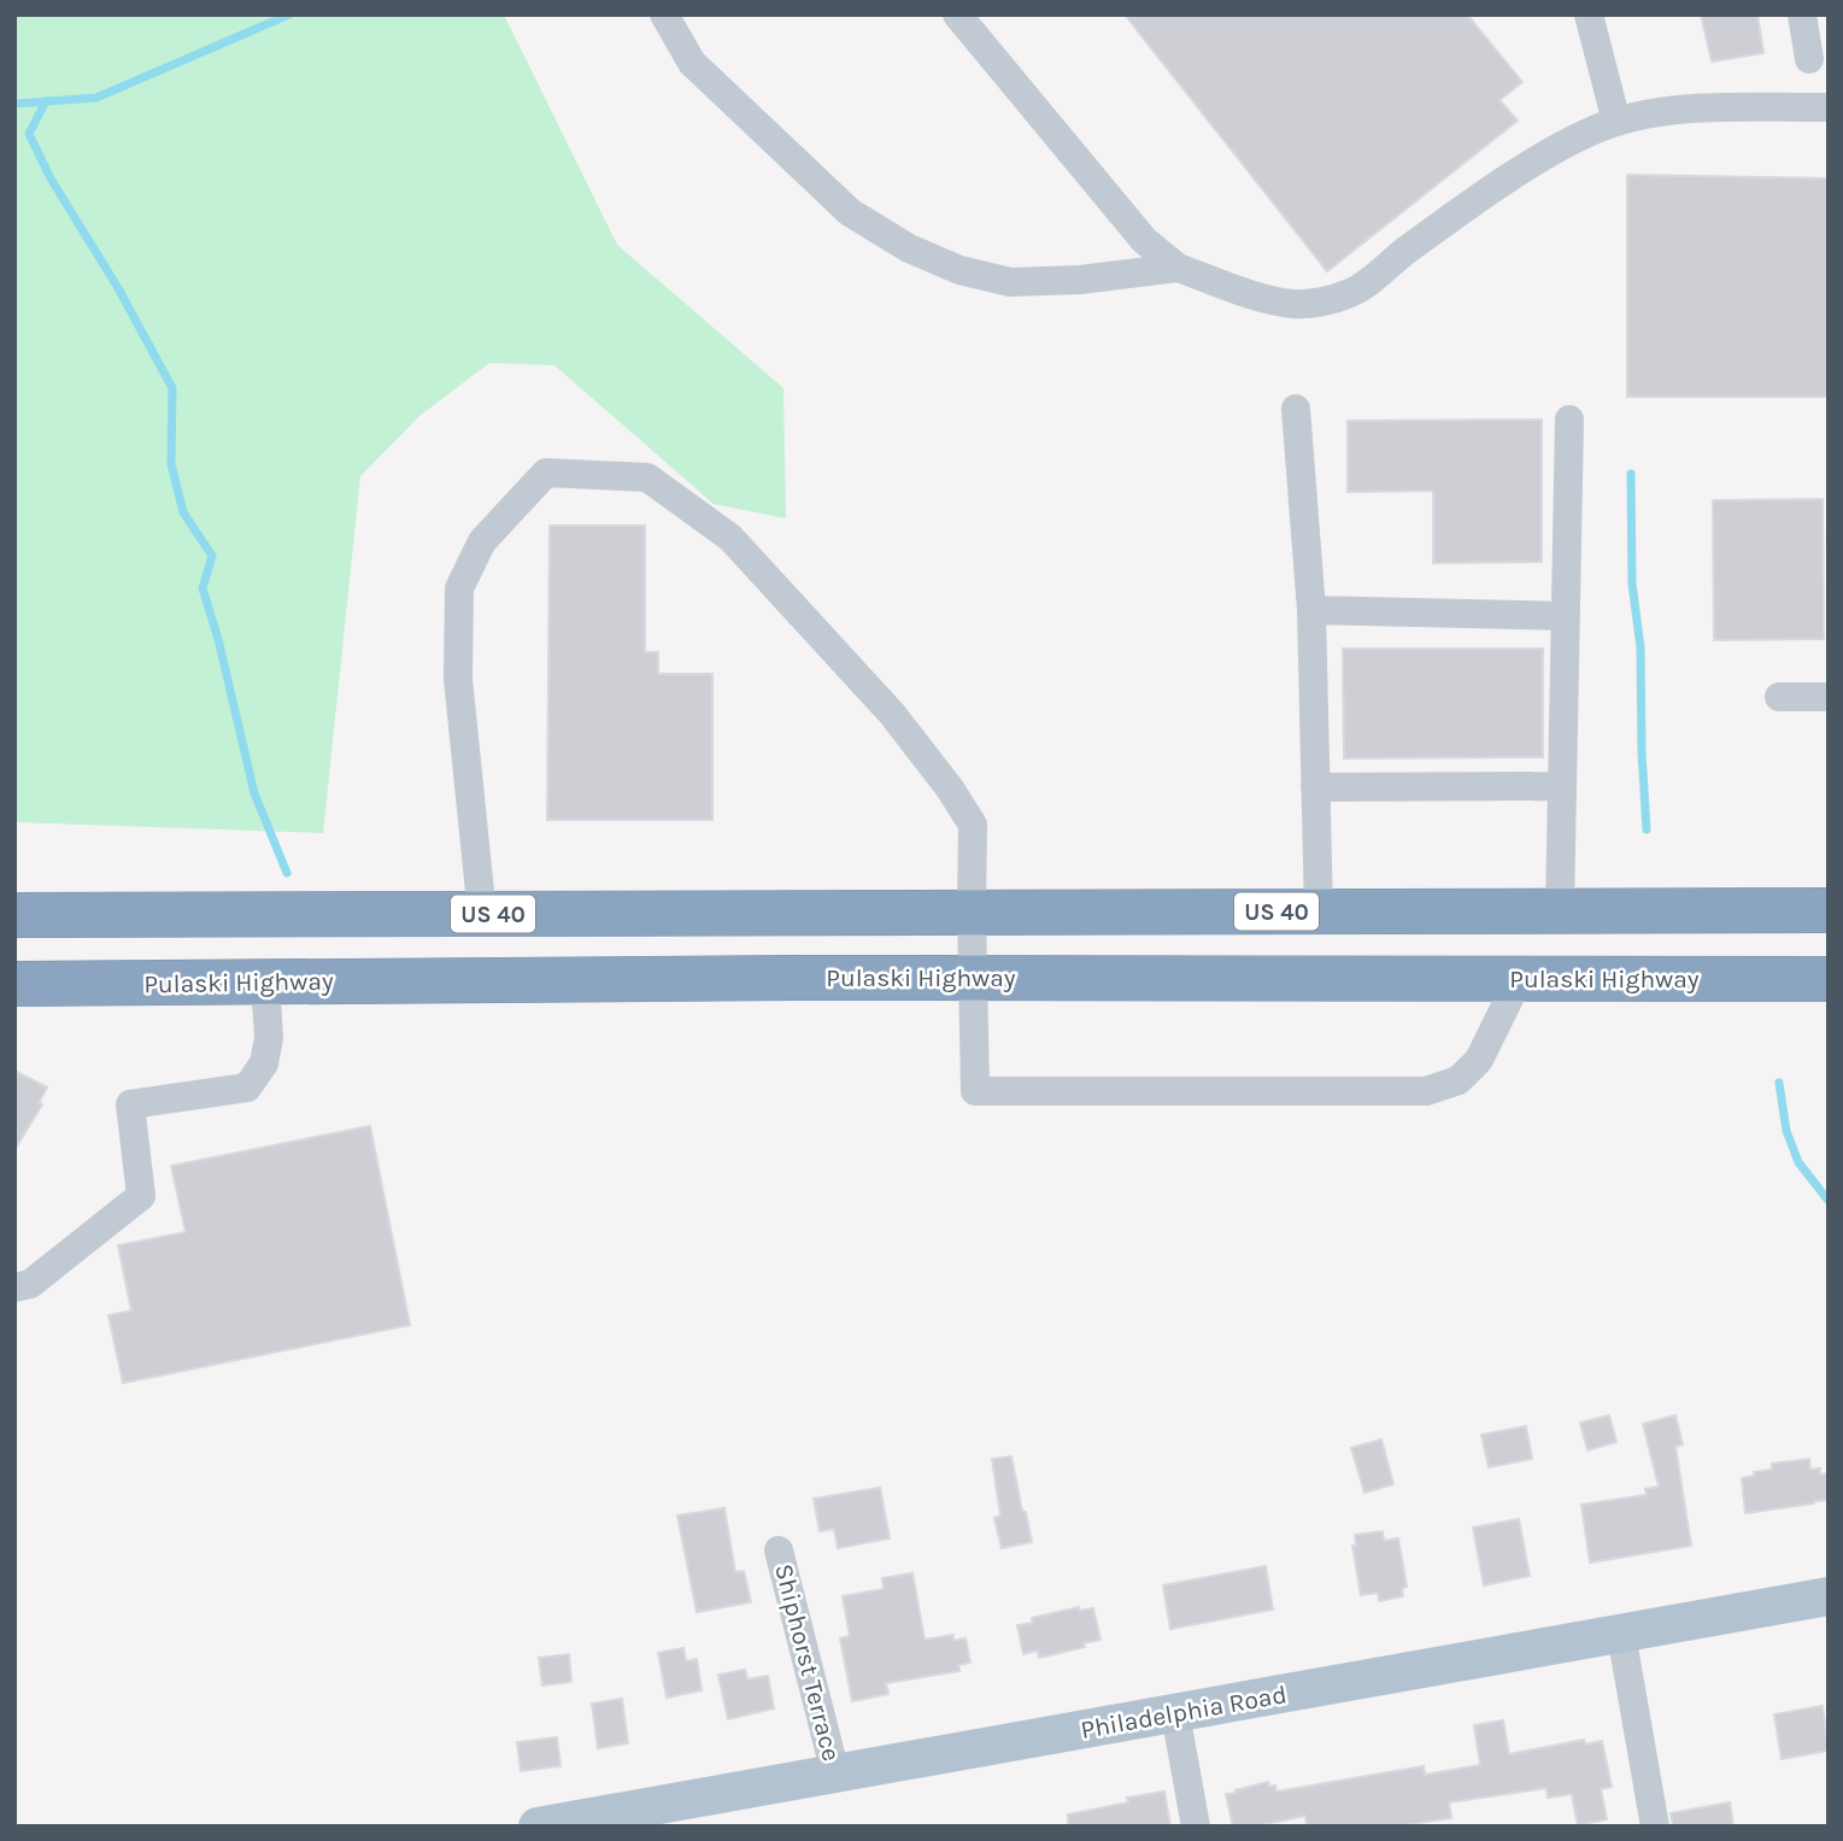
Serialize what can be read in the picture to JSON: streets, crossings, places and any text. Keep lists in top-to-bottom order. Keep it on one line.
{"streets":{"highway":["US 40","Pulaski Highway"],"main road":["Philadelphia Road"],"street":["Shiphorst Terrace"]},"crossings":[["Shiphorst Terrace","Philadelphia Road"]]}
